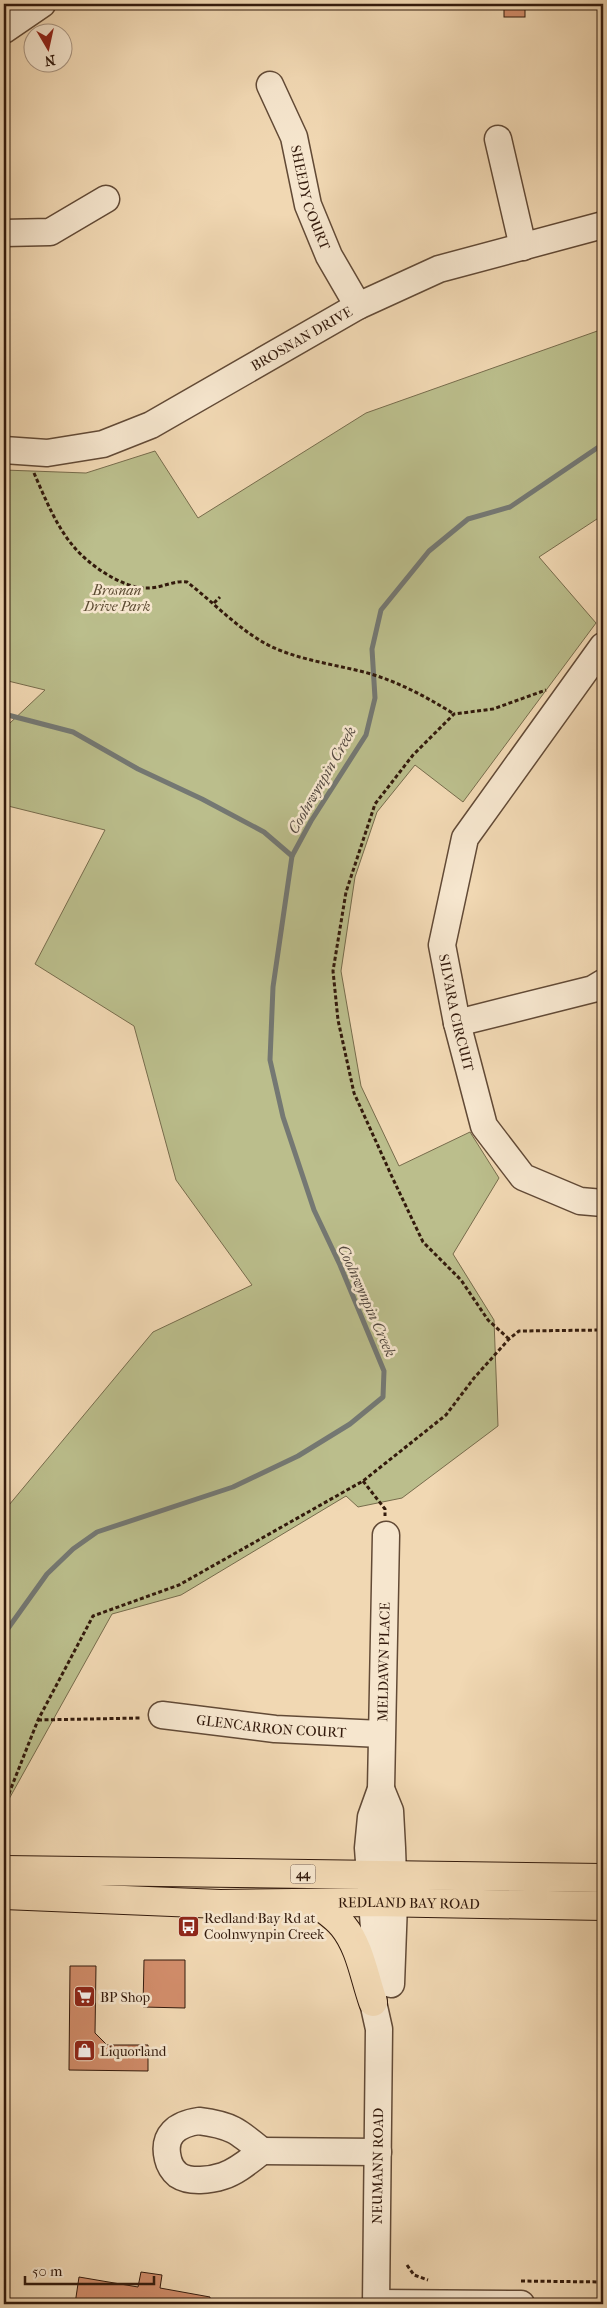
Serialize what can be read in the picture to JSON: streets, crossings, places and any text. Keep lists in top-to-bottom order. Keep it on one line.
{"streets":{"main road":["44","REDLAND BAY ROAD"],"street":["SHEEDY COURT","BROSNAN DRIVE","SILVARA CIRCUIT","MELDAWN PLACE","GLENCARRON COURT","NEUMANN ROAD"]},"crossings":[["SHEEDY COURT","BROSNAN DRIVE"],["MELDAWN PLACE","GLENCARRON COURT"],["MELDAWN PLACE","REDLAND BAY ROAD"],["MELDAWN PLACE","NEUMANN ROAD"],["REDLAND BAY ROAD","NEUMANN ROAD"]],"water":["Coolnwynpin Creek"],"parks":["Brosnan Drive Park"],"places":{"bus stop":["Redland Bay Rd at Coolnwynpin Creek"],"supermarket":["BP Shop"],"shop":["Liquorland"]},"scale_bar":"50 m","north":"bottom"}
